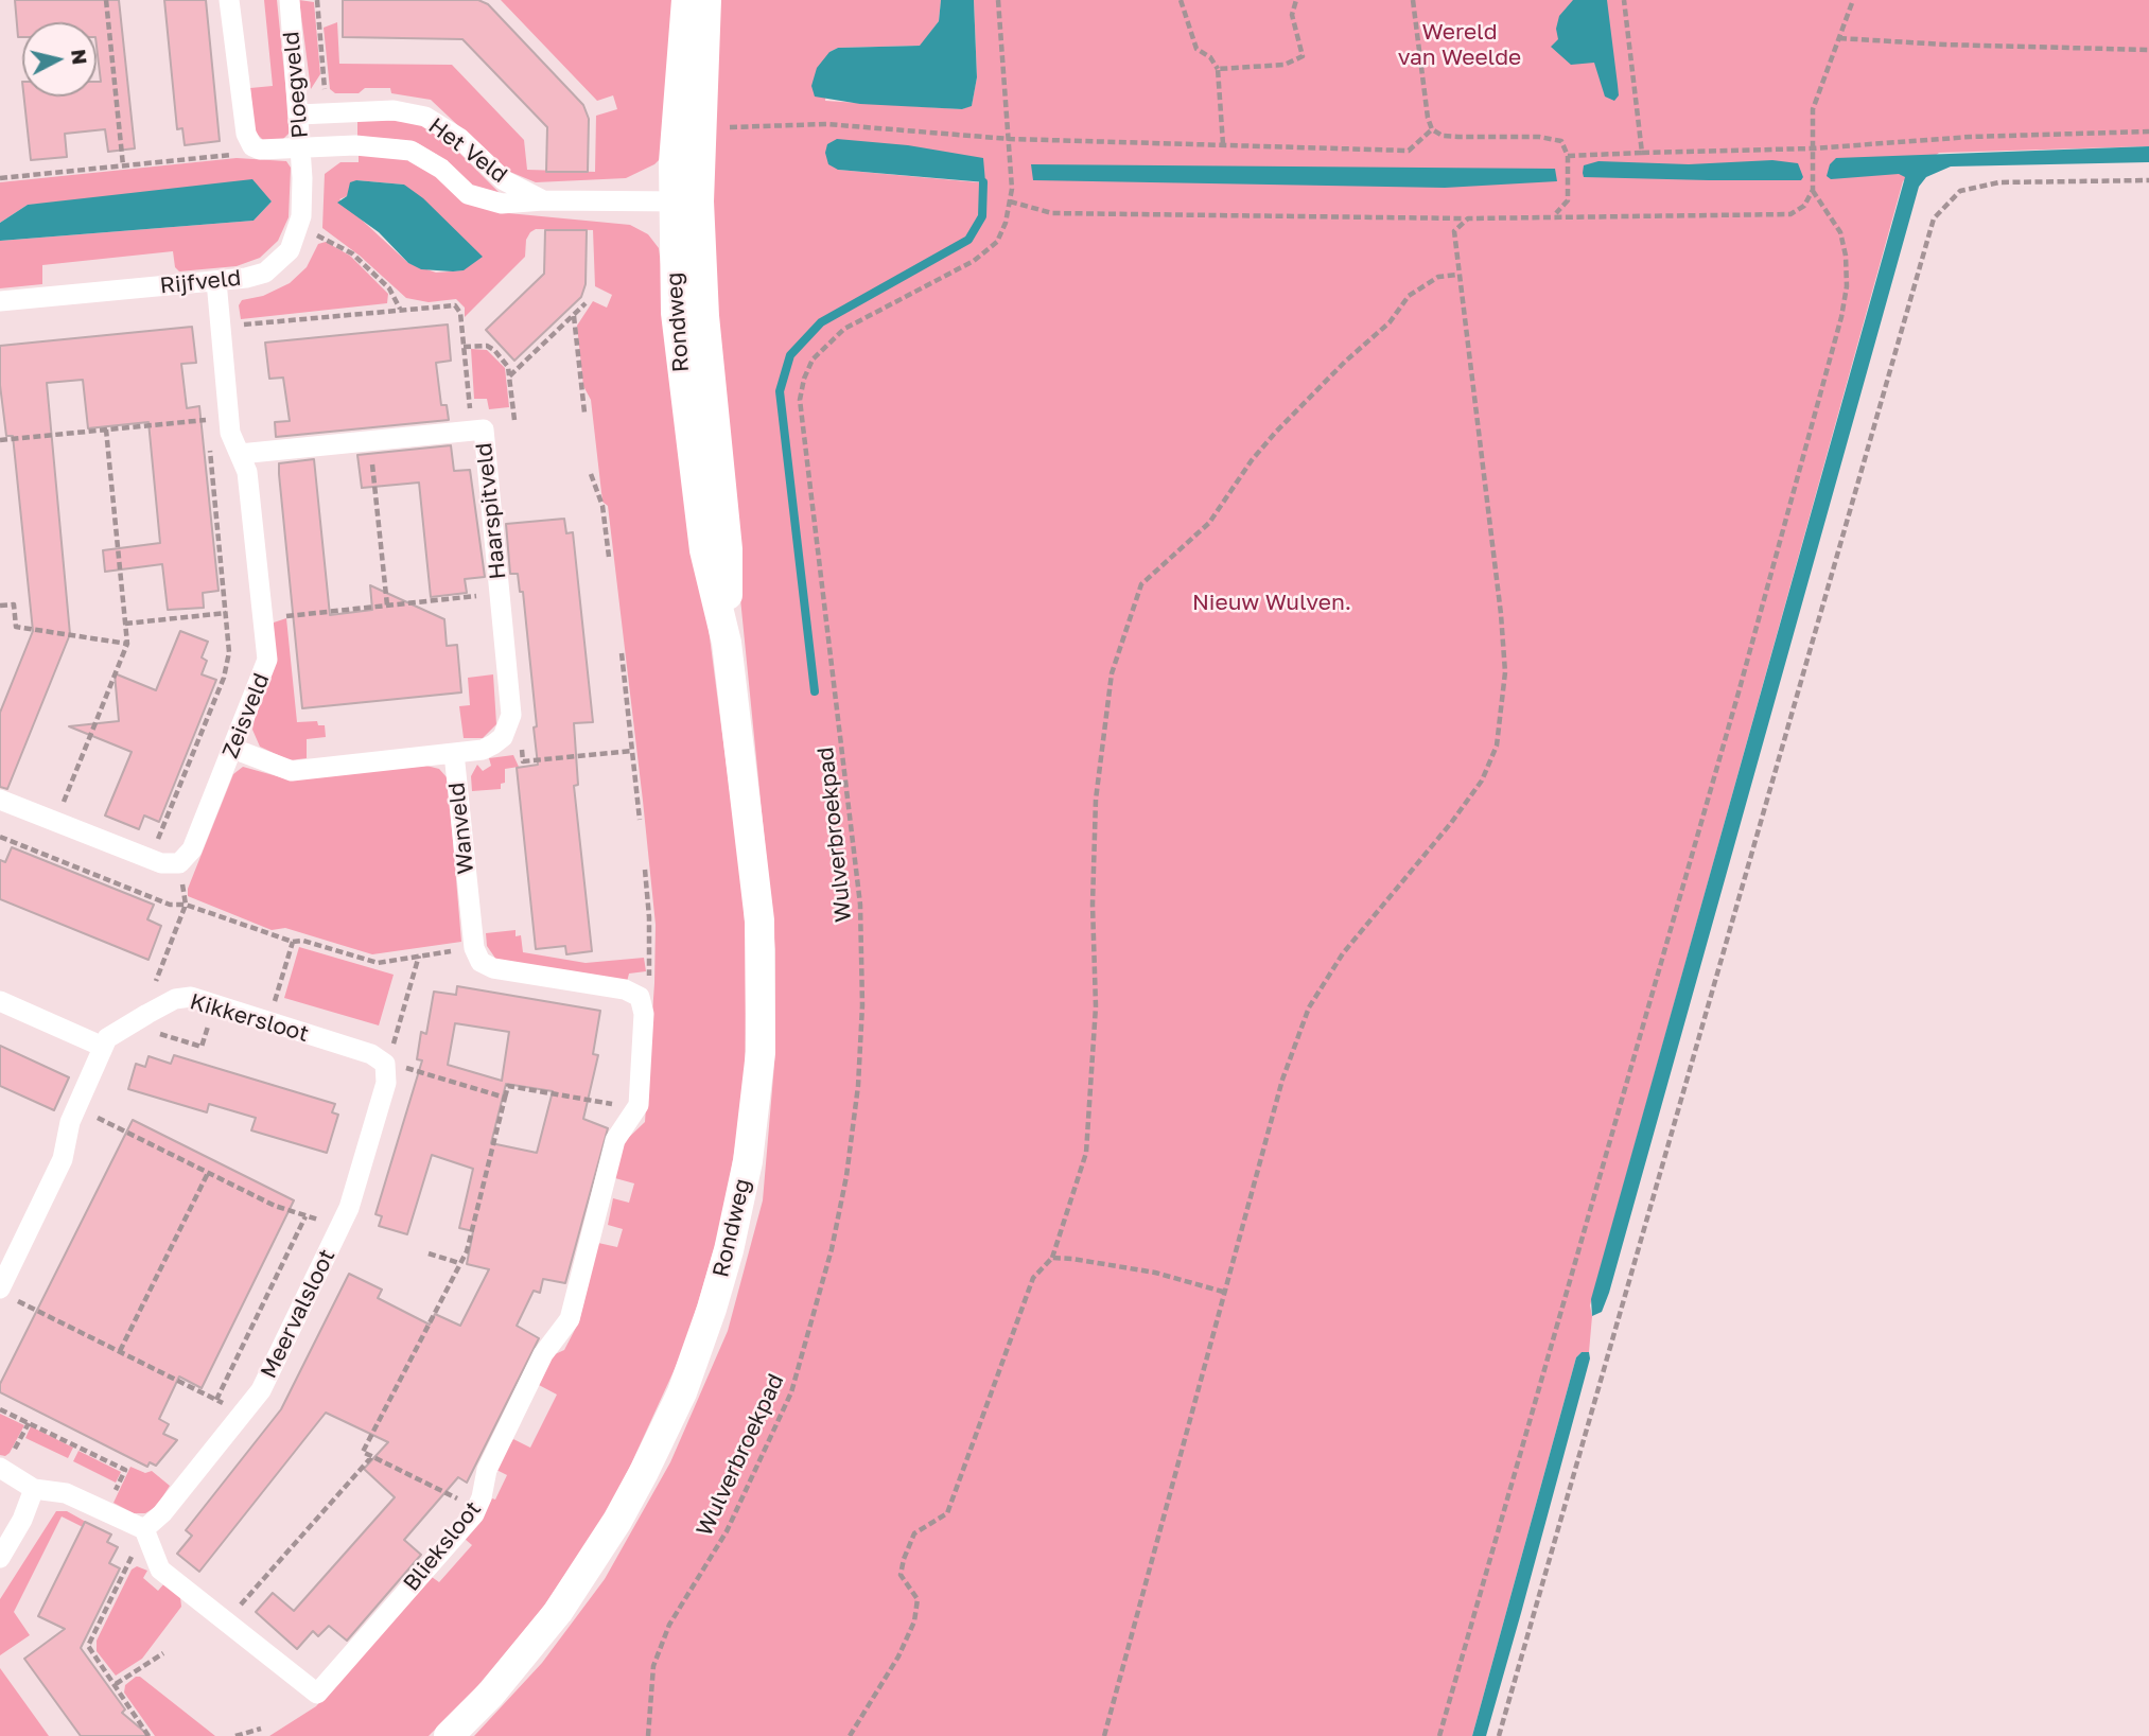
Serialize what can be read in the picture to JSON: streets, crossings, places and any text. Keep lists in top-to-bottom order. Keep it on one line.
{"streets":{"main road":["Rondweg"],"street":["Ploegveld","Het Veld","Rijfveld","Haarspitveld","Zeisveld","Wanveld","Kikkersloot","Meervalsloot","Blieksloot"],"path":["Wulverbroekpad"]},"crossings":[["Ploegveld","Het Veld"],["Ploegveld","Rijfveld"],["Het Veld","Rijfveld"],["Het Veld","Rondweg"],["Rijfveld","Haarspitveld"],["Rijfveld","Zeisveld"],["Haarspitveld","Zeisveld"],["Zeisveld","Wanveld"],["Kikkersloot","Meervalsloot"],["Meervalsloot","Blieksloot"]],"parks":["Wereld van Weelde","Nieuw Wulven."],"north":"right"}
